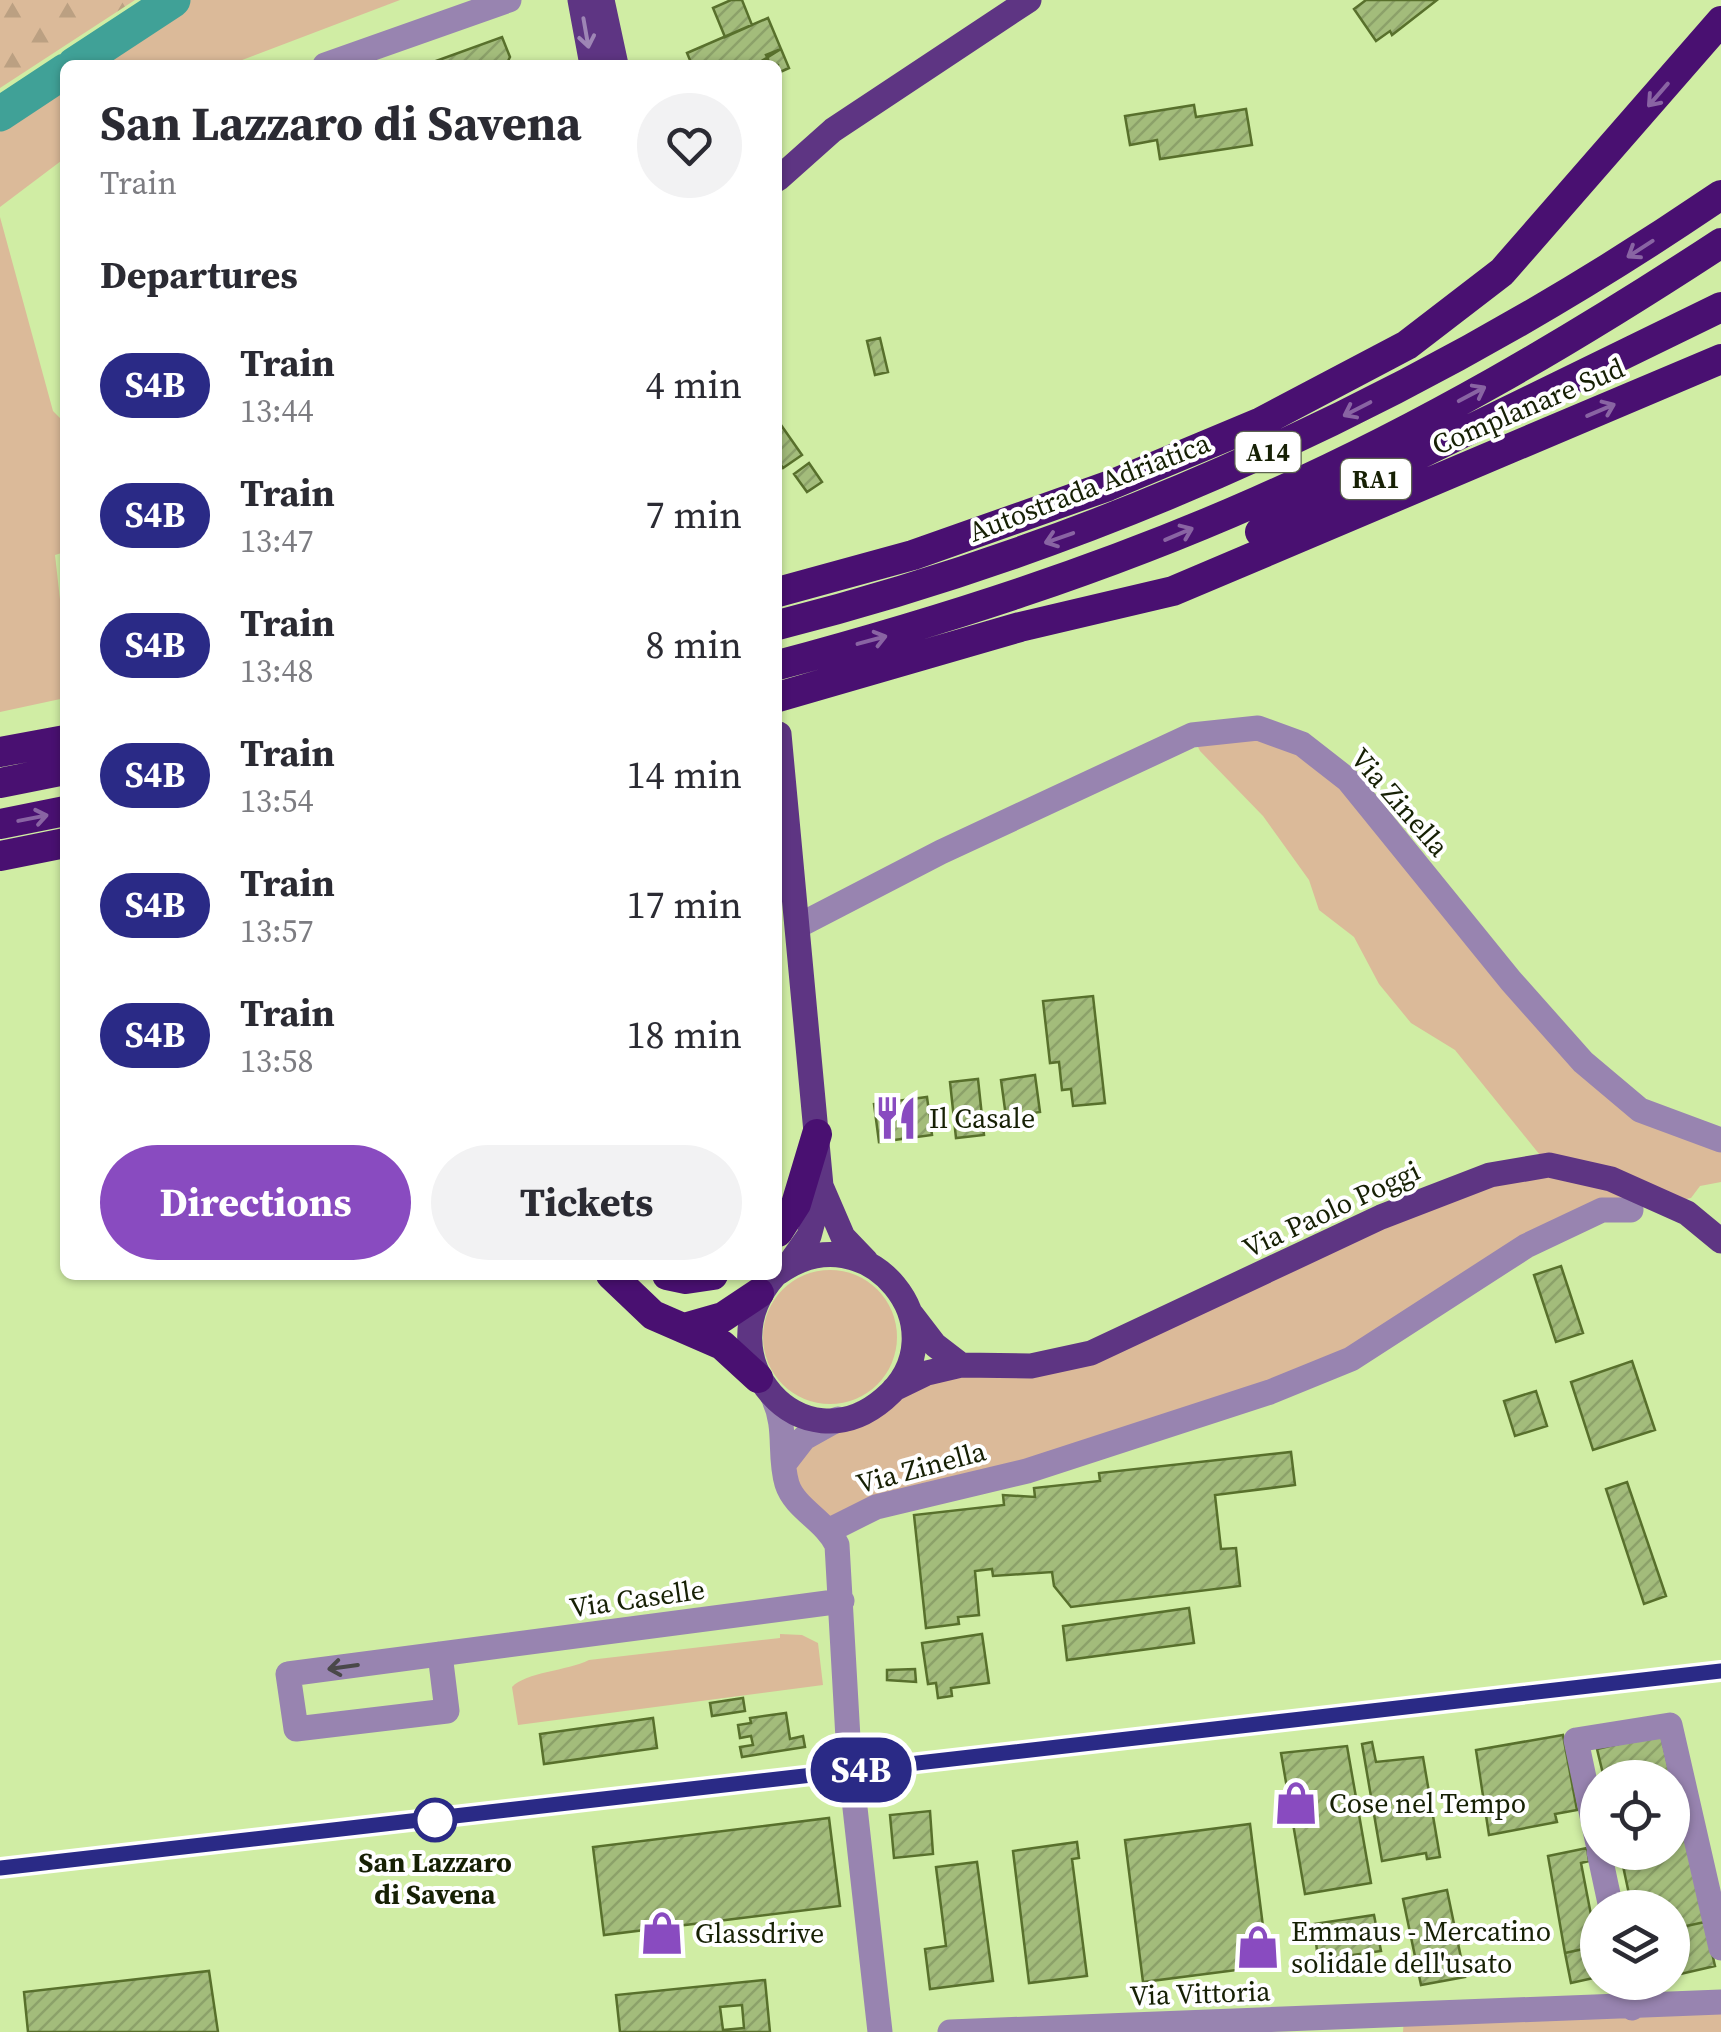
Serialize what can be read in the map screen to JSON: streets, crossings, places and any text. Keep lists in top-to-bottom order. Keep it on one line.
{"streets":{"highway":["Complanare Sud","A14","RA1","Autostrada Adriatica"],"main road":["Via Paolo Poggi"],"street":["Via Zinella","Via Caselle","Via Vittoria"]},"crossings":[["Complanare Sud","RA1"]],"places":{"restaurant":["Il Casale"],"shop":["Cose nel Tempo","Glassdrive","Emmaus - Mercatino solidale dell'usato"],"other":["San Lazzaro di Savena"]},"page":{"on_map":"S4B","heading":[["San Lazzaro di Savena","Train"],"Departures"],"list":[{"mark":"S4B","name":"Train","note":"13:44","value":"4 min"},{"mark":"S4B","name":"Train","note":"13:47","value":"7 min"},{"mark":"S4B","name":"Train","note":"13:48","value":"8 min"},{"mark":"S4B","name":"Train","note":"13:54","value":"14 min"},{"mark":"S4B","name":"Train","note":"13:57","value":"17 min"},{"mark":"S4B","name":"Train","note":"13:58","value":"18 min"}],"buttons":["Directions","Tickets"]}}
